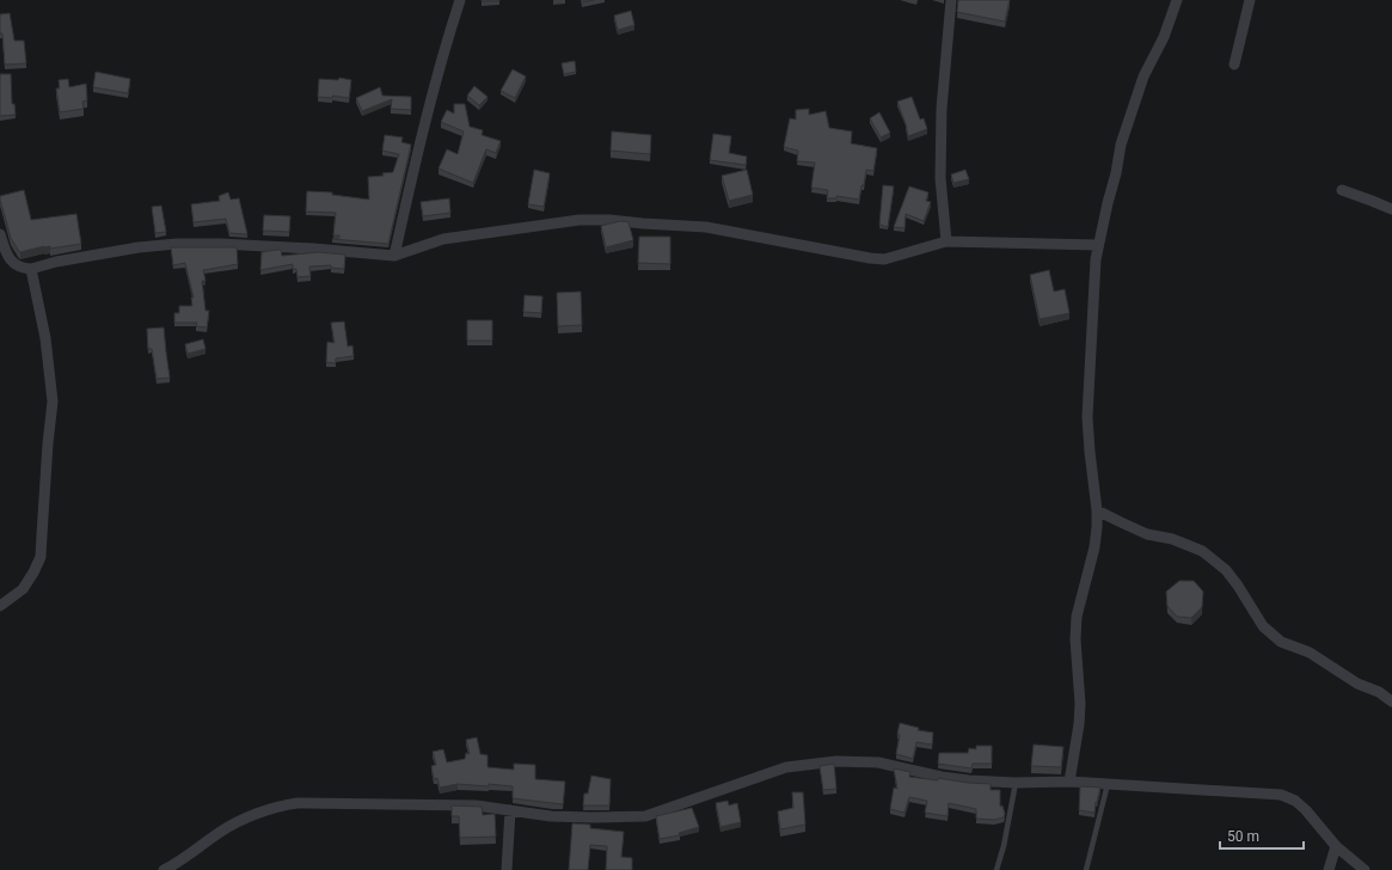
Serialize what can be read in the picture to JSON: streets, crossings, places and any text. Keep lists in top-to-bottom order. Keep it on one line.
{"scale_bar":"50 m"}
